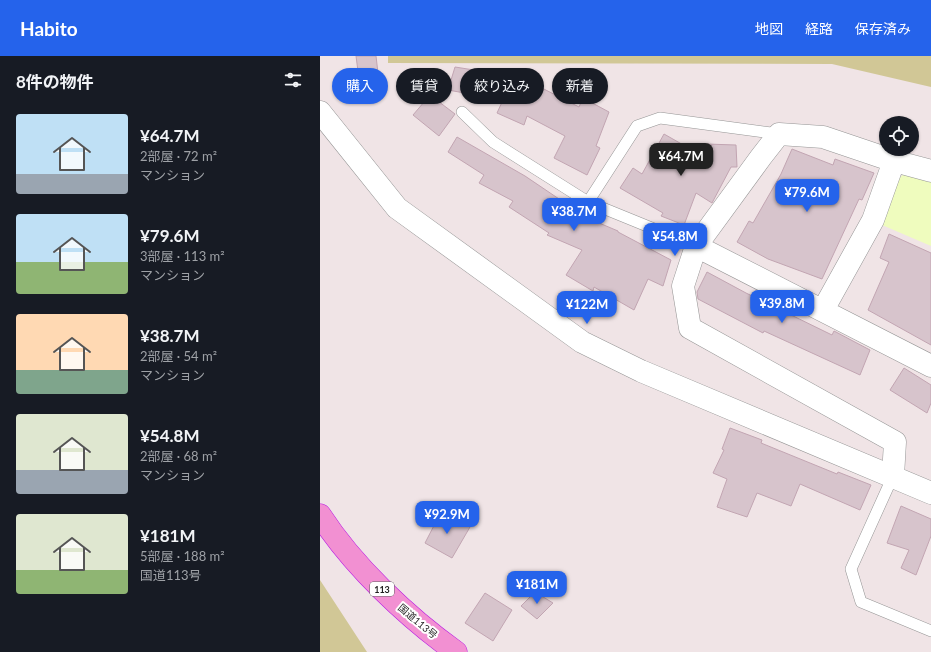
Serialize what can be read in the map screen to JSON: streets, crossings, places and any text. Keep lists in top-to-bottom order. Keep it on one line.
{"streets":{"highway":["113","国道113号"]},"page":{"header":"Habito","nav":["地図","経路","保存済み"],"heading":"8件の物件","chip":["購入","賃貸","絞り込み","新着"],"list":[{"name":"¥64.7M","note":"2部屋 · 72 m² · マンション"},{"name":"¥79.6M","note":"3部屋 · 113 m² · マンション"},{"name":"¥38.7M","note":"2部屋 · 54 m² · マンション"},{"name":"¥54.8M","note":"2部屋 · 68 m² · マンション"},{"name":"¥181M","note":"5部屋 · 188 m² · 国道113号"}],"price":["¥64.7M","¥79.6M","¥38.7M","¥54.8M","¥39.8M","¥122M","¥92.9M","¥181M"]}}
